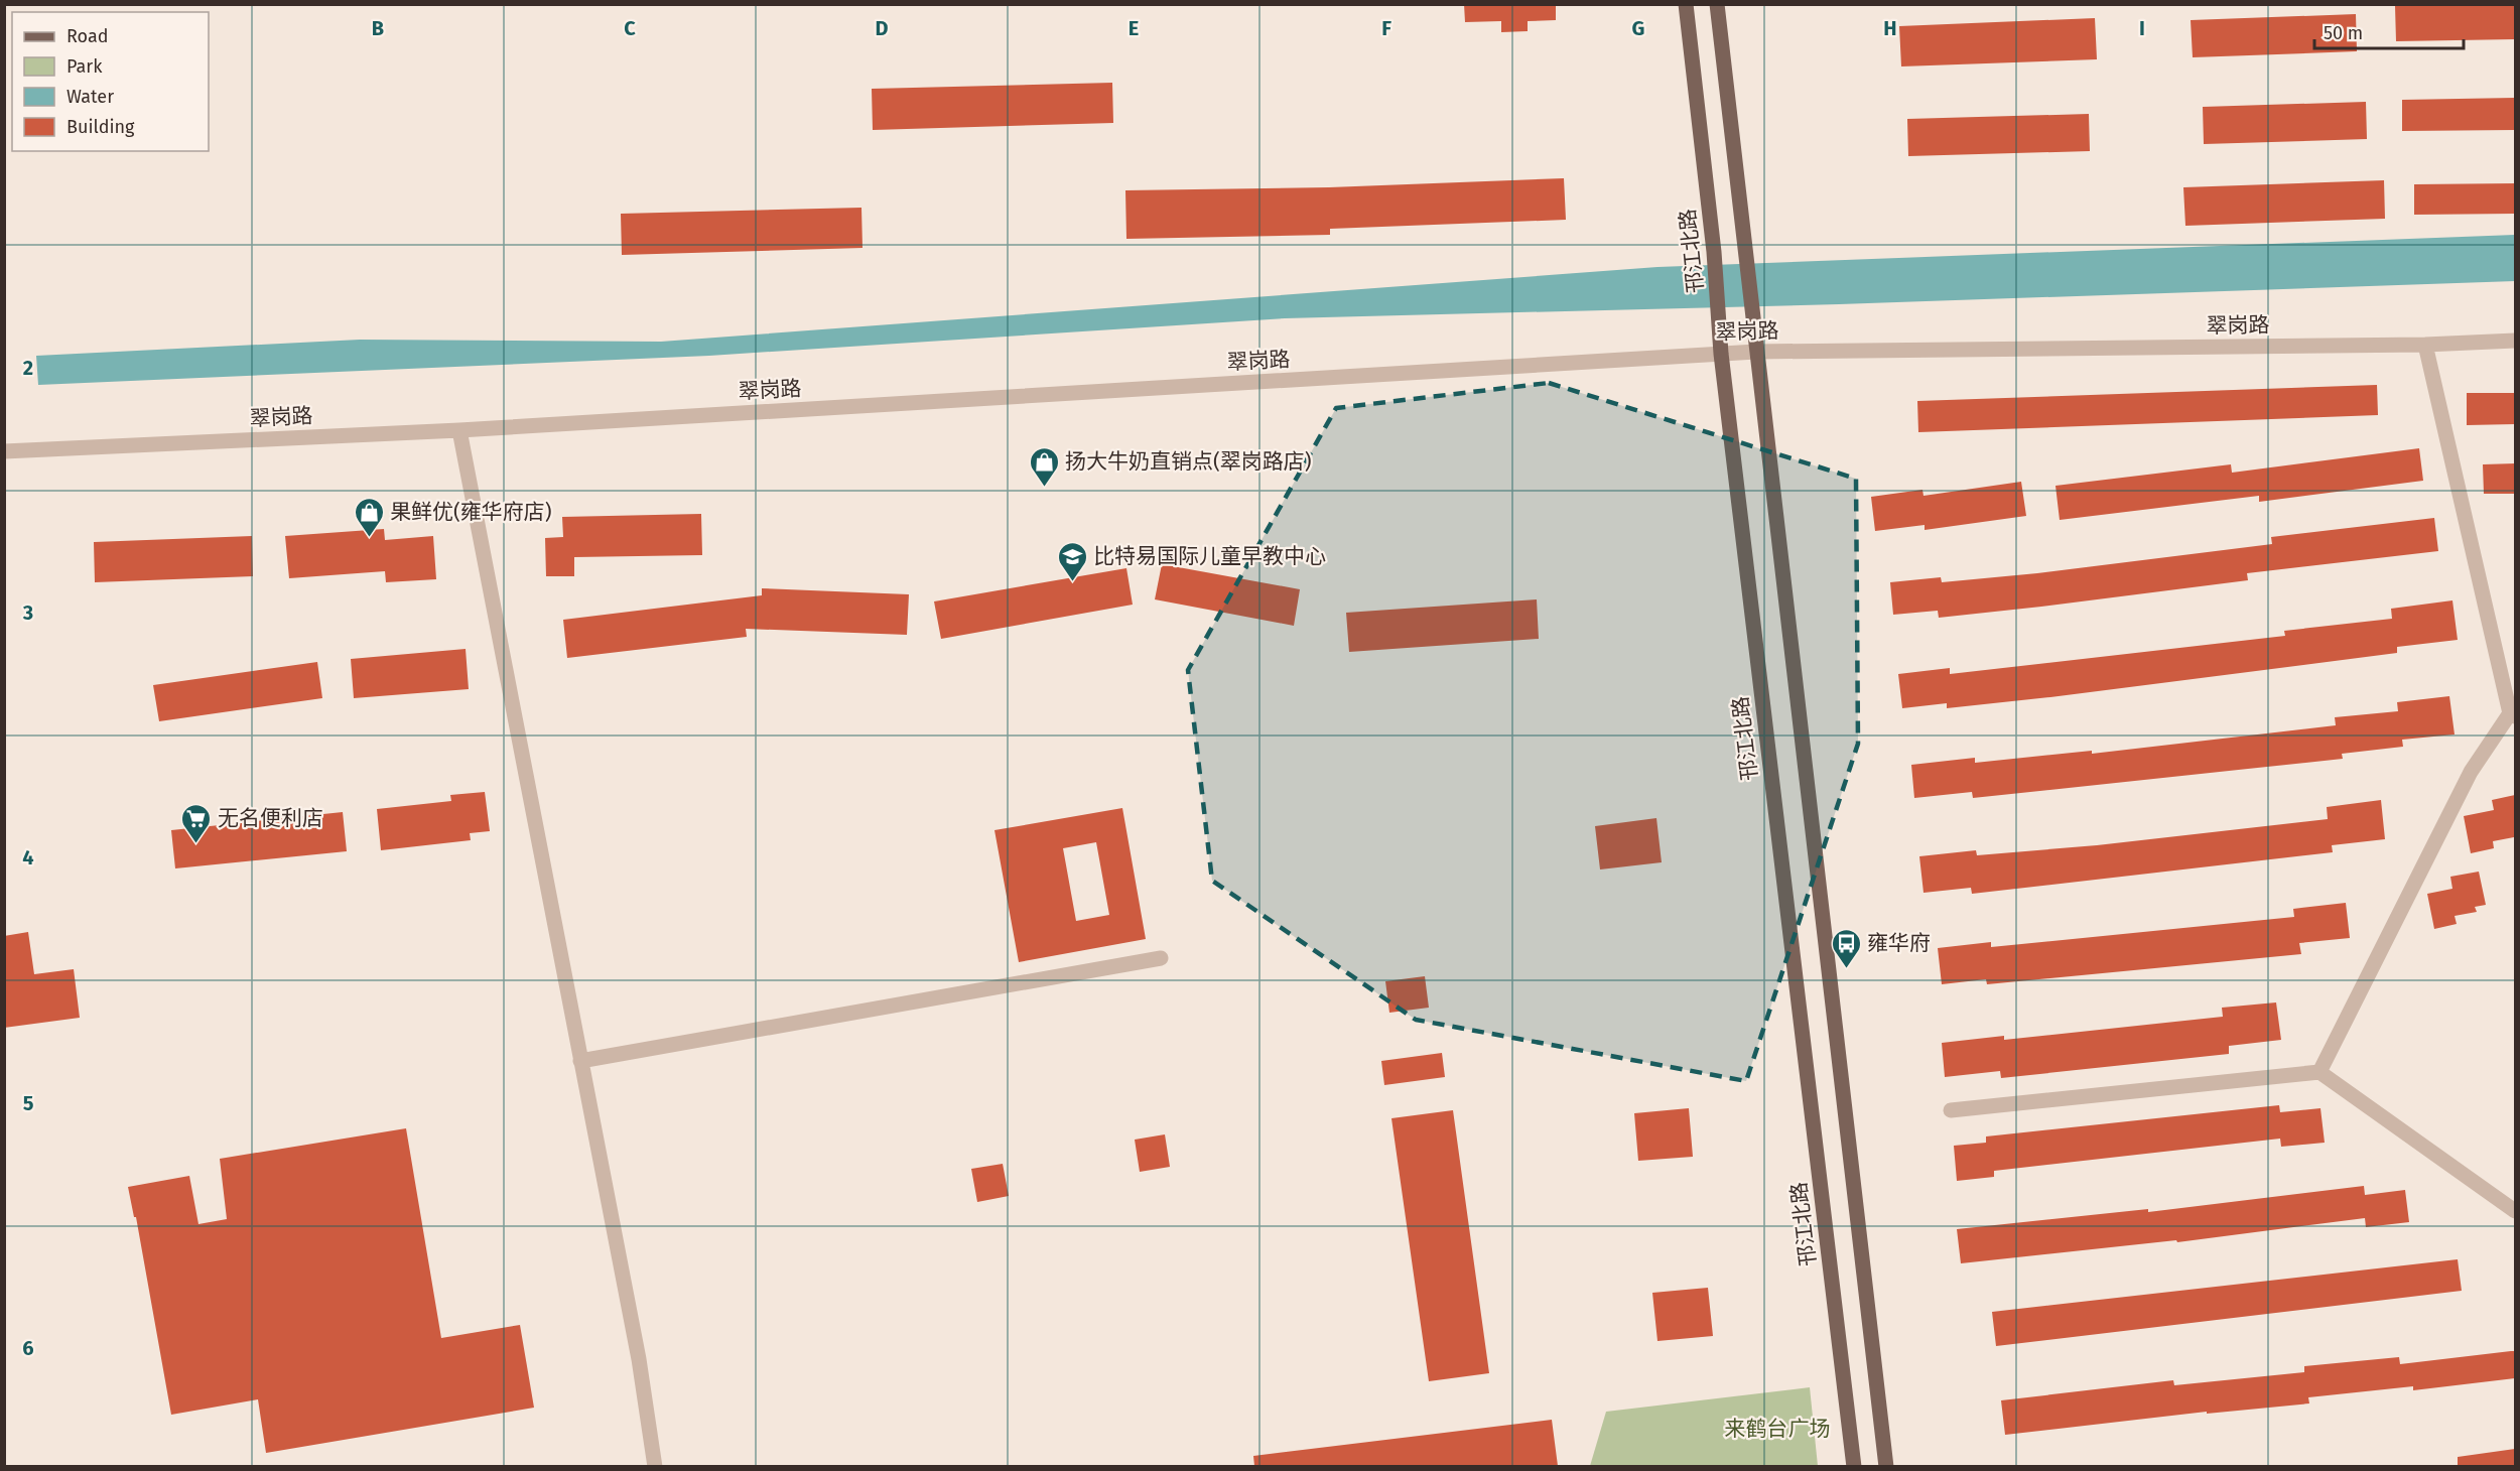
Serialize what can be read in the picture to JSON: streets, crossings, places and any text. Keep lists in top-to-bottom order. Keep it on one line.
{"streets":{"main road":["邗江北路"],"street":["翠岗路"]},"crossings":[["邗江北路","翠岗路"]],"parks":["来鹤台广场"],"places":{"shop":["扬大牛奶直销点(翠岗路店)","果鲜优(雍华府店)"],"school or university":["比特易国际儿童早教中心"],"supermarket":["无名便利店"],"bus stop":["雍华府"]},"legend":["Road","Park","Water","Building"],"scale_bar":"50 m","grid":{"columns":["B","C","D","E","F","G","H","I"],"rows":["2","3","4","5","6"]}}
